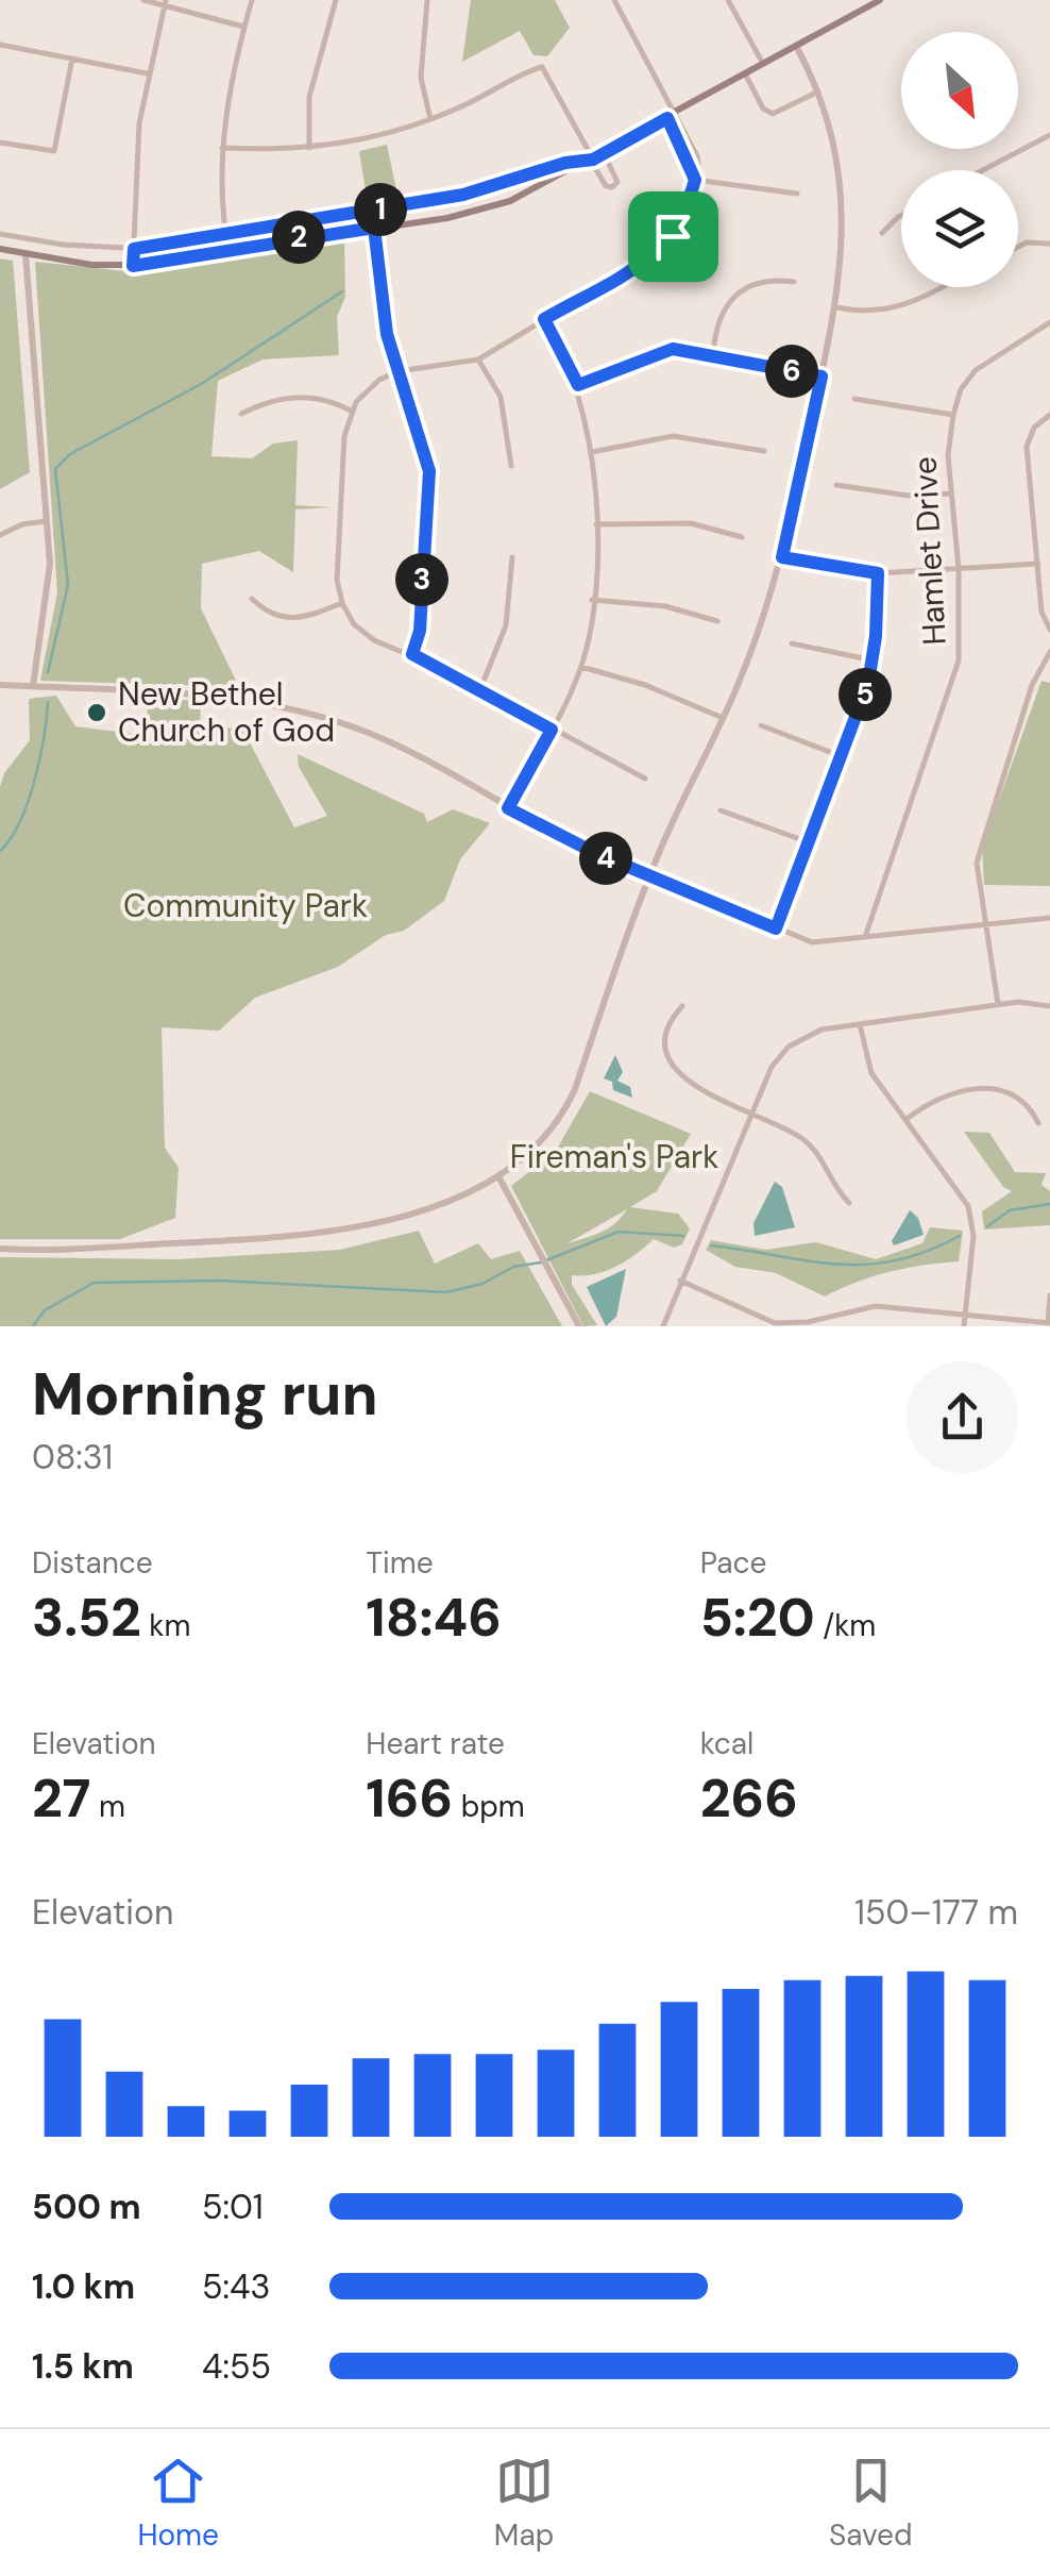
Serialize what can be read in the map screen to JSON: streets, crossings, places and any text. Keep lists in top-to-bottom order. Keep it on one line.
{"streets":{"street":["Hamlet Drive"]},"parks":["Community Park","Fireman's Park"],"places":["New Bethel Church of God"],"north":"bottom right","page":{"pins":["1","2","6","3","5","4"],"heading":["Morning run","08:31"],"stats":[["Distance","3.52 km"],["Time","18:46"],["Pace","5:20 /km"],["Elevation","27 m"],["Heart rate","166 bpm"],["kcal","266"]],"chart":["Elevation","150–177 m"],"list":[{"name":"500 m","note":"5:01"},{"name":"1.0 km","note":"5:43"},{"name":"1.5 km","note":"4:55"}],"tabs":["Home","Map","Saved"]}}
